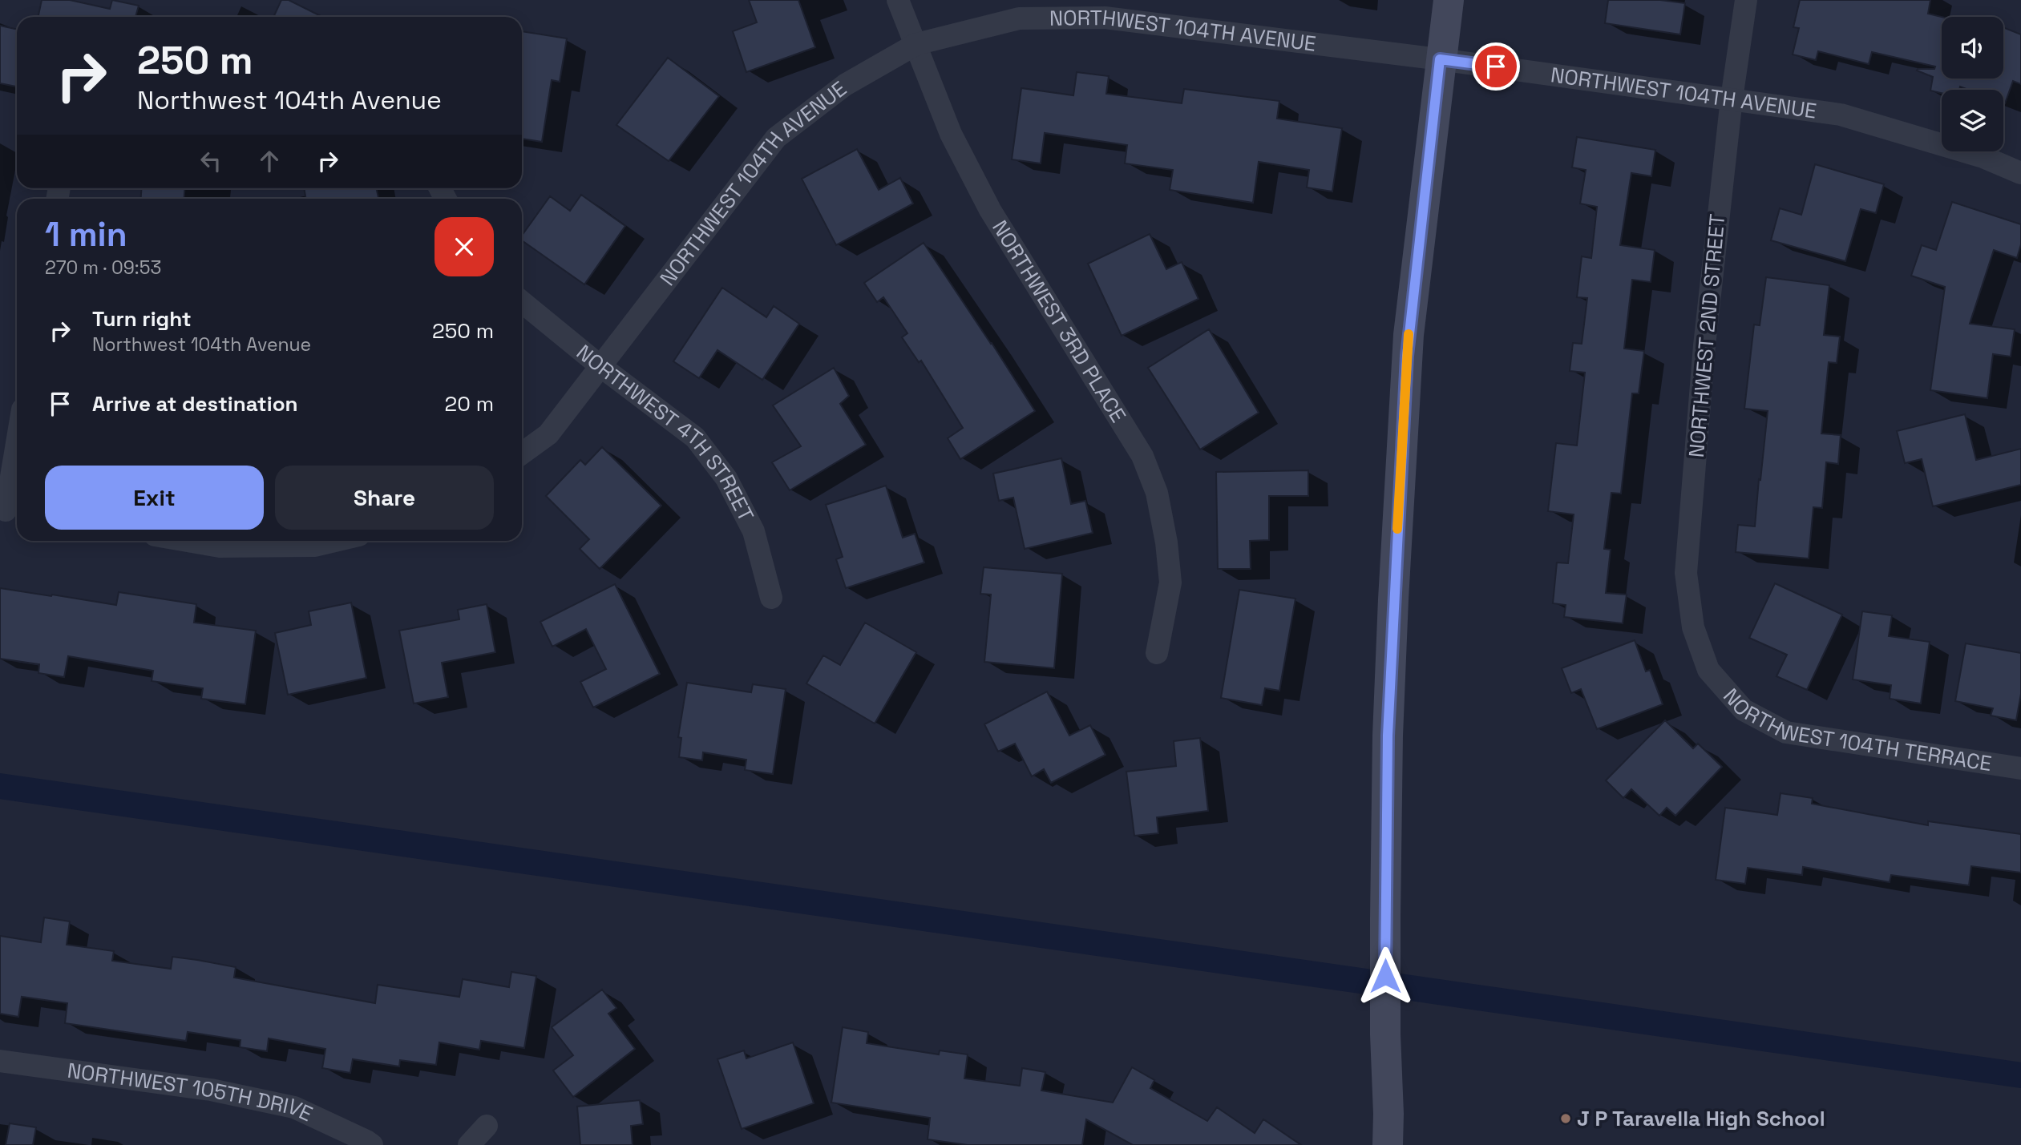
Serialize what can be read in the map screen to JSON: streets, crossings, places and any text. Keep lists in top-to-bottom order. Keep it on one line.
{"streets":{"street":["NORTHWEST 104TH AVENUE","NORTHWEST 3RD PLACE","NORTHWEST 2ND STREET","NORTHWEST 4TH STREET","NORTHWEST 104TH TERRACE","NORTHWEST 105TH DRIVE"]},"crossings":[["NORTHWEST 104TH AVENUE","NORTHWEST 3RD PLACE"],["NORTHWEST 104TH AVENUE","NORTHWEST 2ND STREET"],["NORTHWEST 104TH AVENUE","NORTHWEST 4TH STREET"],["NORTHWEST 2ND STREET","NORTHWEST 104TH TERRACE"]],"places":["J P Taravella High School"],"page":{"turn":["250 m","Northwest 104th Avenue"],"heading":["1 min","270 m · 09:53"],"list":[{"name":"Turn right","note":"Northwest 104th Avenue","value":"250 m"},{"name":"Arrive at destination","value":"20 m"}],"buttons":["Exit","Share"]}}
